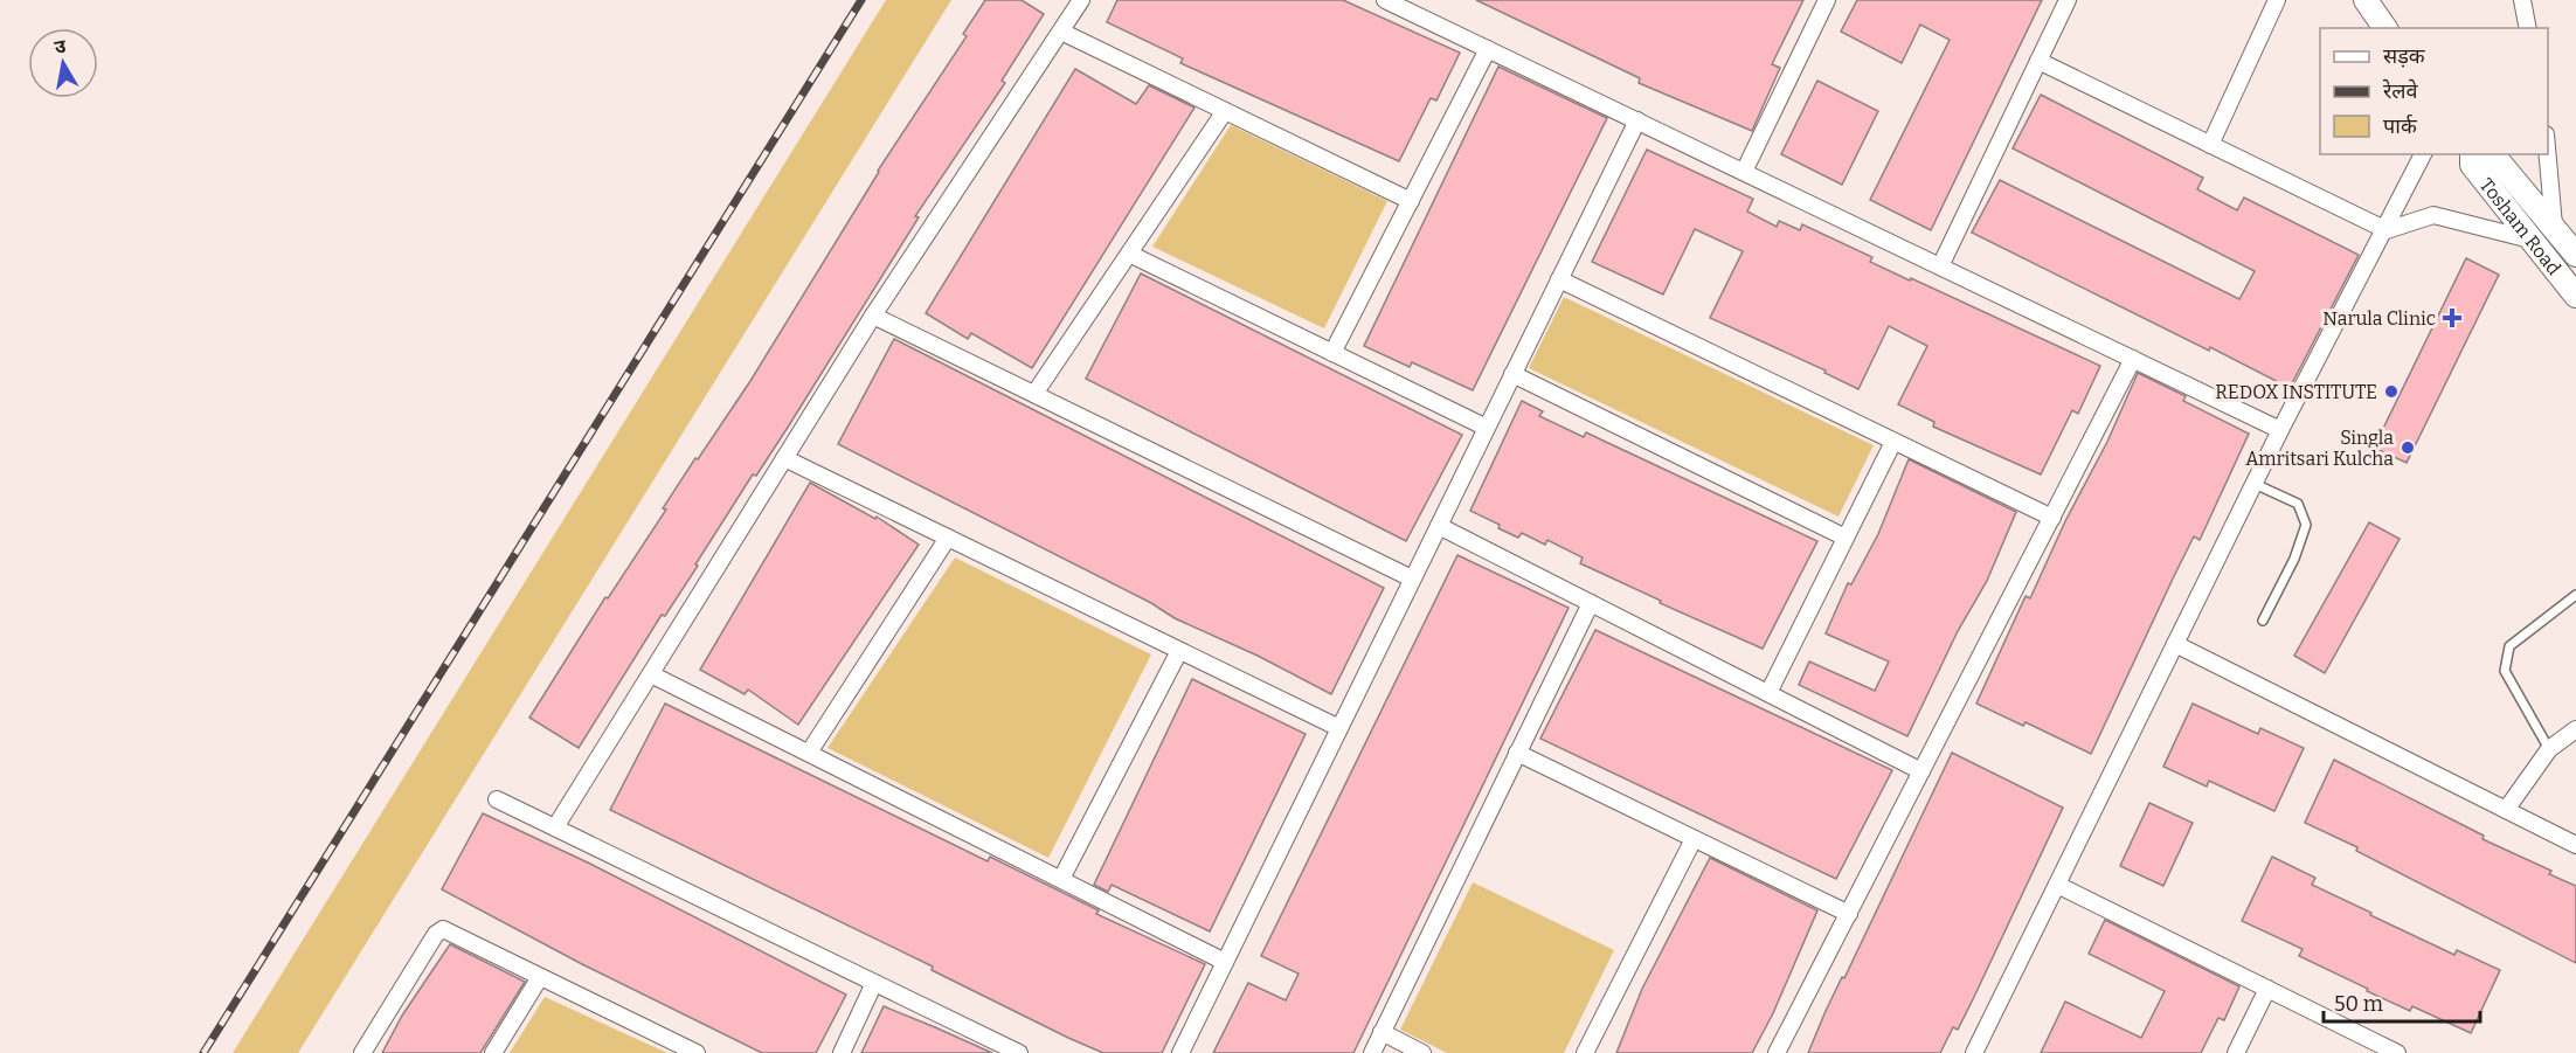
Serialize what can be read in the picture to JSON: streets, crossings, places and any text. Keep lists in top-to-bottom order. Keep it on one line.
{"streets":{"main road":["Tosham Road"]},"places":{"health":["Narula Clinic"],"other":["REDOX INSTITUTE","Singla Amritsari Kulcha"]},"legend":["सड़क","रेलवे","पार्क"],"scale_bar":"50 m","north":"top"}
